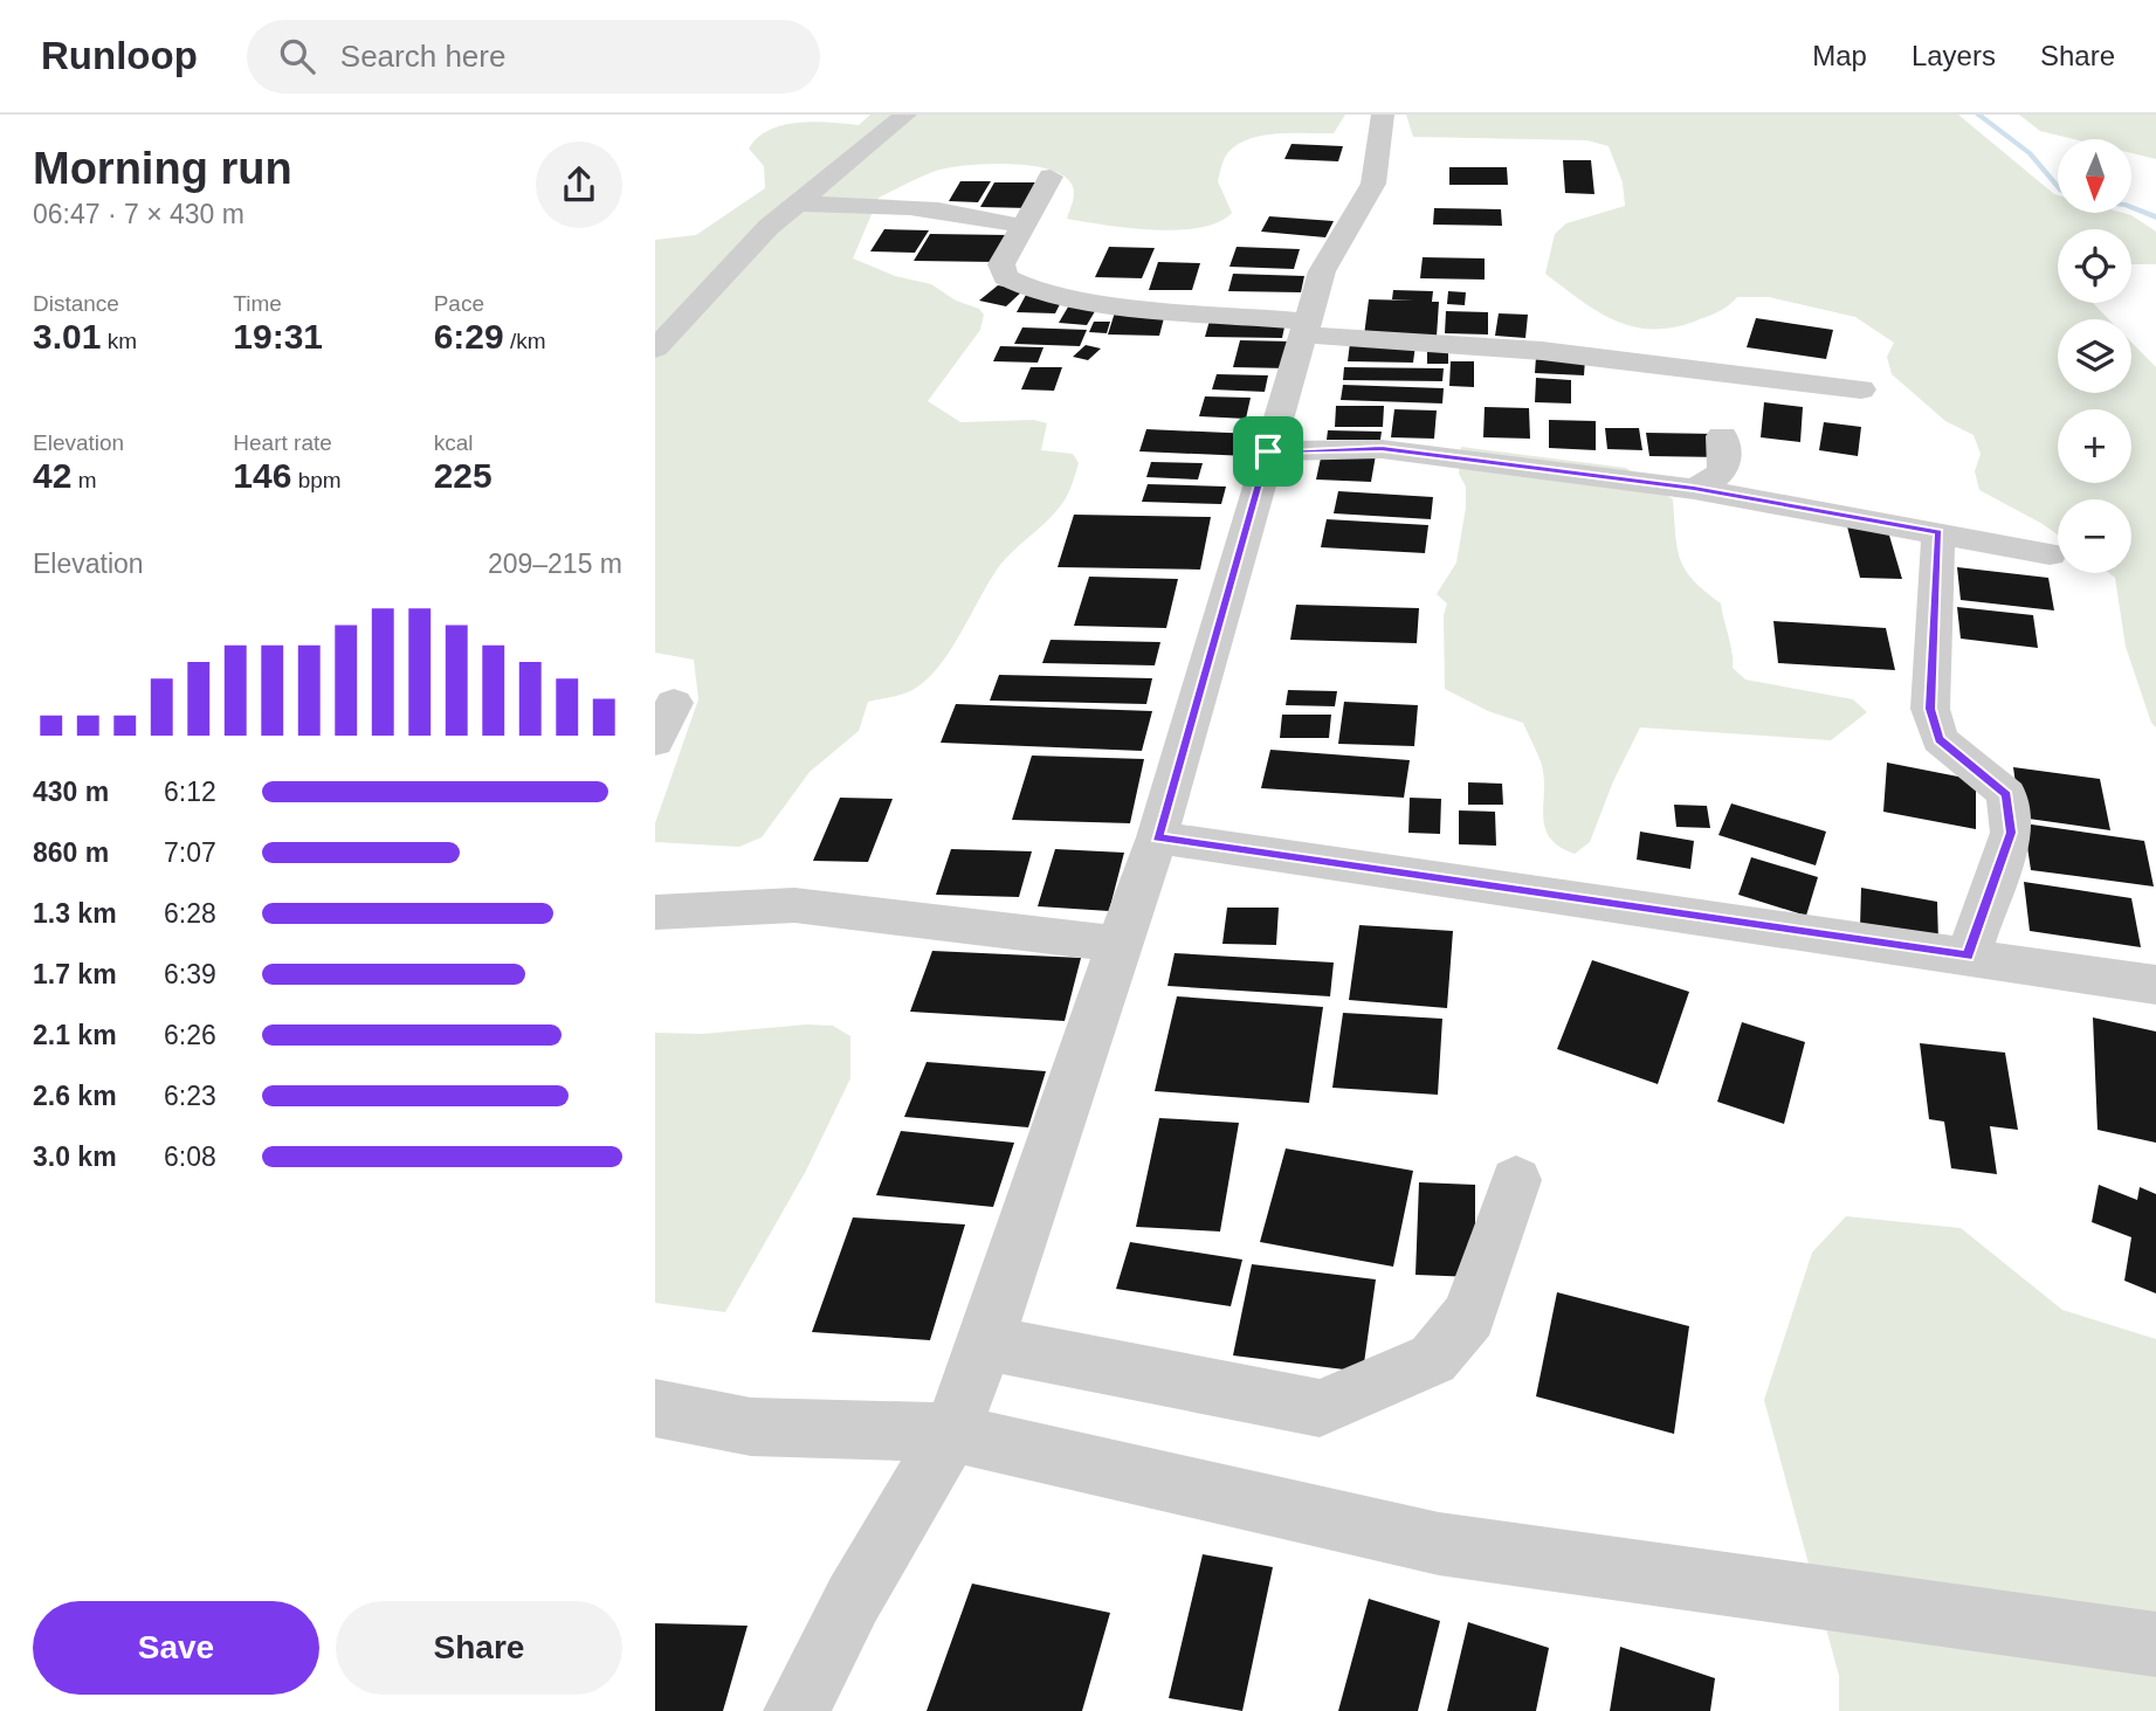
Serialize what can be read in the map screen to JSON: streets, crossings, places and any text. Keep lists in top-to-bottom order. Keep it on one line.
{"north":"bottom","page":{"header":"Runloop","search":"Search here","nav":["Map","Layers","Share"],"heading":["Morning run","06:47 · 7 × 430 m"],"map_buttons":["+","−"],"stats":[["Distance","3.01 km"],["Time","19:31"],["Pace","6:29 /km"],["Elevation","42 m"],["Heart rate","146 bpm"],["kcal","225"]],"chart":["Elevation","209–215 m"],"list":[{"name":"430 m","note":"6:12"},{"name":"860 m","note":"7:07"},{"name":"1.3 km","note":"6:28"},{"name":"1.7 km","note":"6:39"},{"name":"2.1 km","note":"6:26"},{"name":"2.6 km","note":"6:23"},{"name":"3.0 km","note":"6:08"}],"buttons":["Save","Share"]}}
